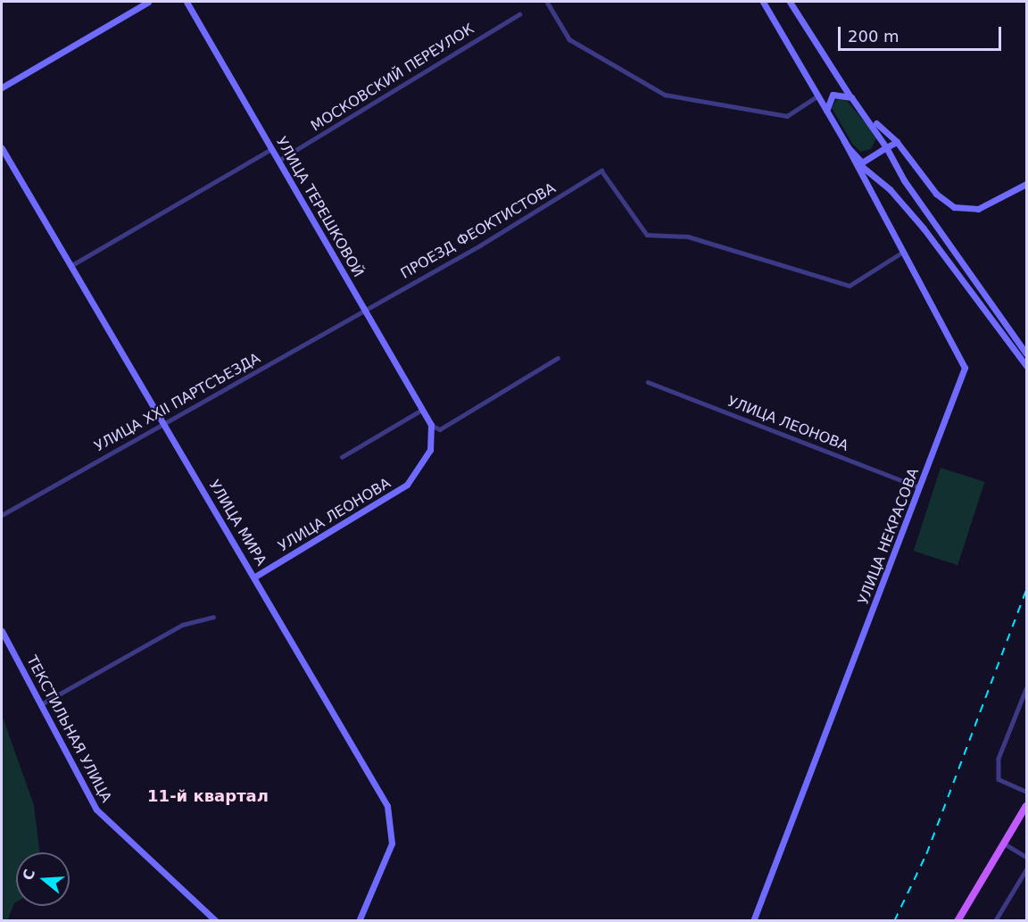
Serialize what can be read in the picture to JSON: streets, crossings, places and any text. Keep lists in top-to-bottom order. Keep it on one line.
{"streets":{"street":["МОСКОВСКИЙ ПЕРЕУЛОК","УЛИЦА ТЕРЕШКОВОЙ","ПРОЕЗД ФЕОКТИСТОВА","УЛИЦА XXII ПАРТСЪЕЗДА","УЛИЦА ЛЕОНОВА","УЛИЦА МИРА","УЛИЦА НЕКРАСОВА","ТЕКСТИЛЬНАЯ УЛИЦА"]},"crossings":[["МОСКОВСКИЙ ПЕРЕУЛОК","УЛИЦА ТЕРЕШКОВОЙ"],["УЛИЦА ТЕРЕШКОВОЙ","ПРОЕЗД ФЕОКТИСТОВА"],["УЛИЦА ТЕРЕШКОВОЙ","УЛИЦА XXII ПАРТСЪЕЗДА"],["УЛИЦА ТЕРЕШКОВОЙ","УЛИЦА ЛЕОНОВА"],["ПРОЕЗД ФЕОКТИСТОВА","УЛИЦА XXII ПАРТСЪЕЗДА"],["ПРОЕЗД ФЕОКТИСТОВА","УЛИЦА НЕКРАСОВА"],["УЛИЦА XXII ПАРТСЪЕЗДА","УЛИЦА МИРА"],["УЛИЦА ЛЕОНОВА","УЛИЦА МИРА"],["УЛИЦА ЛЕОНОВА","УЛИЦА НЕКРАСОВА"]],"districts":["11-й квартал"],"scale_bar":"200 m","north":"left"}
